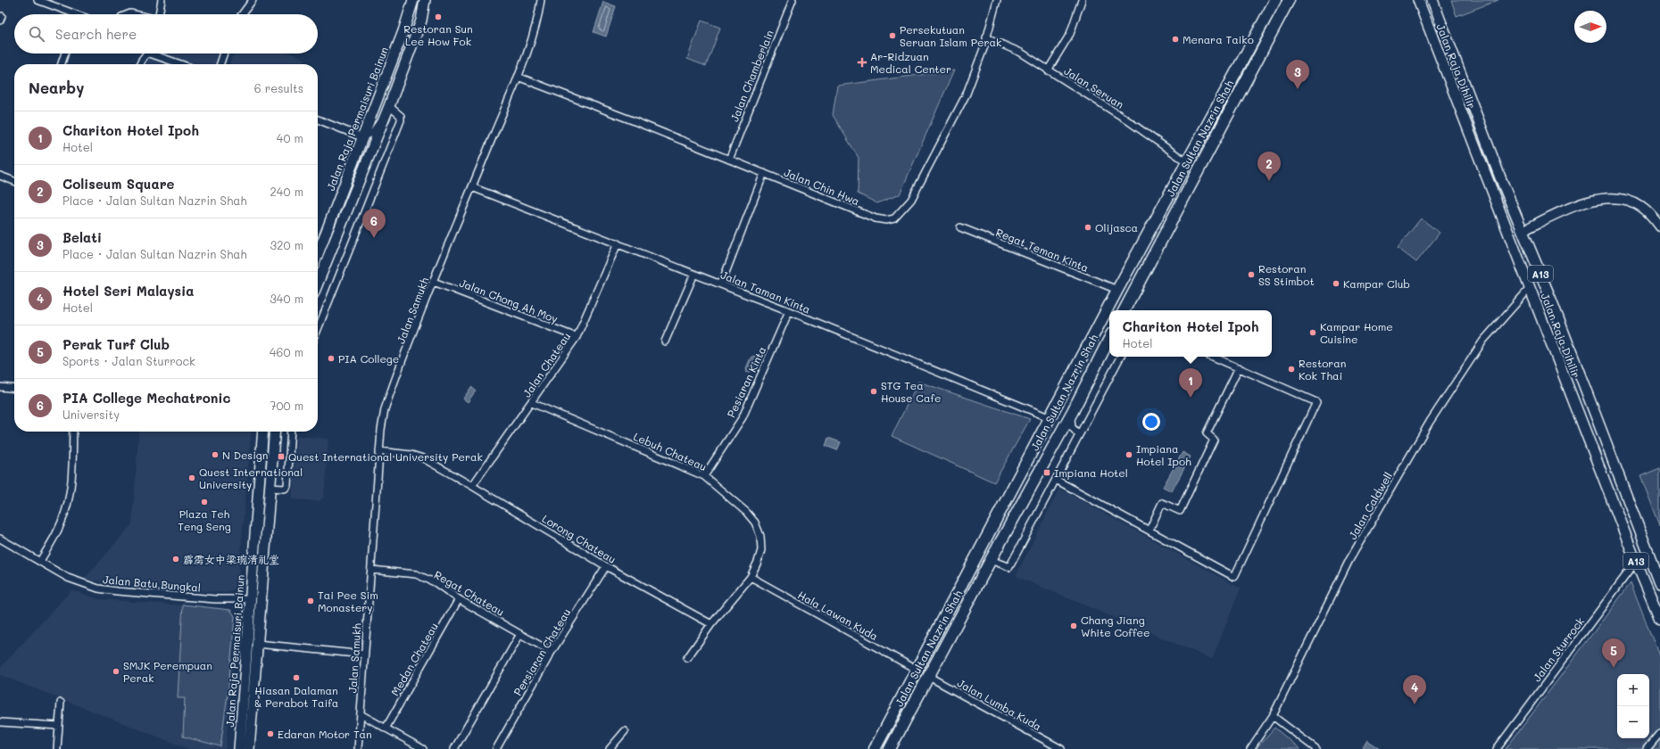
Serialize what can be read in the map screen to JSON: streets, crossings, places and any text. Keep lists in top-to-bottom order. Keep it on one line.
{"streets":{"highway":["Jalan Sultan Nazrin Shah"],"main road":["Jalan Raja Dihilir","Jalan Raja Permaisuri Bainun","A13"],"street":["Jalan Chamberlain","Jalan Seruan","Jalan Chin Hwa","Regat Teman Kinta","Jalan Taman Kinta","Jalan Chong Ah Moy","Jalan Samukh","Jalan Chateau","Pesiaran Kinta","Lebuh Chateau","Jalan Caldwell","Lorong Chateau","Jalan Batu Bungkal","Regat Chateau","Hala Lawan Kuda","Jalan Sturrock","Persiaran Chateau","Medan Chateau","Jalan Lumba Kuda"]},"crossings":[["Jalan Raja Dihilir","Jalan Caldwell"],["Jalan Raja Dihilir","Jalan Sturrock"],["Jalan Chamberlain","Jalan Chin Hwa"],["Jalan Seruan","Jalan Sultan Nazrin Shah"],["Jalan Seruan","Jalan Chin Hwa"],["Jalan Raja Permaisuri Bainun","Jalan Batu Bungkal"],["Jalan Sultan Nazrin Shah","Regat Teman Kinta"],["Jalan Sultan Nazrin Shah","Jalan Taman Kinta"],["Jalan Sultan Nazrin Shah","Hala Lawan Kuda"],["Jalan Sultan Nazrin Shah","Jalan Lumba Kuda"],["Jalan Chin Hwa","Jalan Samukh"],["Jalan Taman Kinta","Jalan Samukh"],["Jalan Taman Kinta","Jalan Chateau"],["Jalan Taman Kinta","Pesiaran Kinta"],["Jalan Chong Ah Moy","Jalan Samukh"],["Jalan Chong Ah Moy","Jalan Chateau"],["Jalan Samukh","Lorong Chateau"],["Jalan Samukh","Regat Chateau"],["Jalan Chateau","Lebuh Chateau"],["Jalan Chateau","Lorong Chateau"],["Pesiaran Kinta","Lebuh Chateau"],["Lebuh Chateau","Hala Lawan Kuda"],["Lorong Chateau","Persiaran Chateau"],["Regat Chateau","Persiaran Chateau"],["Regat Chateau","Medan Chateau"]],"places":{"other":["Restoran Sun Lee How Fok","Persekutuan Seruan Islam Perak","Menara Taiko","Olijasca","Restoran SS Stimbot","Kampar Club","Kampar Home Cuisine","PIA College","Restoran Kok Thai","STG Tea House Cafe","N Design","Impiana Hotel Ipoh","Quest International University","Plaza Teh Teng Seng","霹雳女中梁琬清礼堂","Tai Pee Sim Monastery","Chang Jiang White Coffee","SMJK Perempuan Perak","Hiasan Dalaman & Perabot Taifa","Edaran Motor Tan"],"health":["Ar-Ridzuan Medical Center"],"transit":["Quest International University Perak","Impiana Hotel"]},"north":"right","page":{"search":"Search here","pins":["3","2","6","1","5","4"],"heading":["Nearby","6 results"],"list":[{"mark":"1","name":"Chariton Hotel Ipoh","note":"Hotel","value":"40 m"},{"mark":"2","name":"Coliseum Square","note":"Place · Jalan Sultan Nazrin Shah","value":"240 m"},{"mark":"3","name":"Belati","note":"Place · Jalan Sultan Nazrin Shah","value":"320 m"},{"mark":"4","name":"Hotel Seri Malaysia","note":"Hotel","value":"340 m"},{"mark":"5","name":"Perak Turf Club","note":"Sports · Jalan Sturrock","value":"460 m"},{"mark":"6","name":"PIA College Mechatronic","note":"University","value":"700 m"}],"popup":["Chariton Hotel Ipoh","Hotel"],"map_buttons":["+","−"]}}
